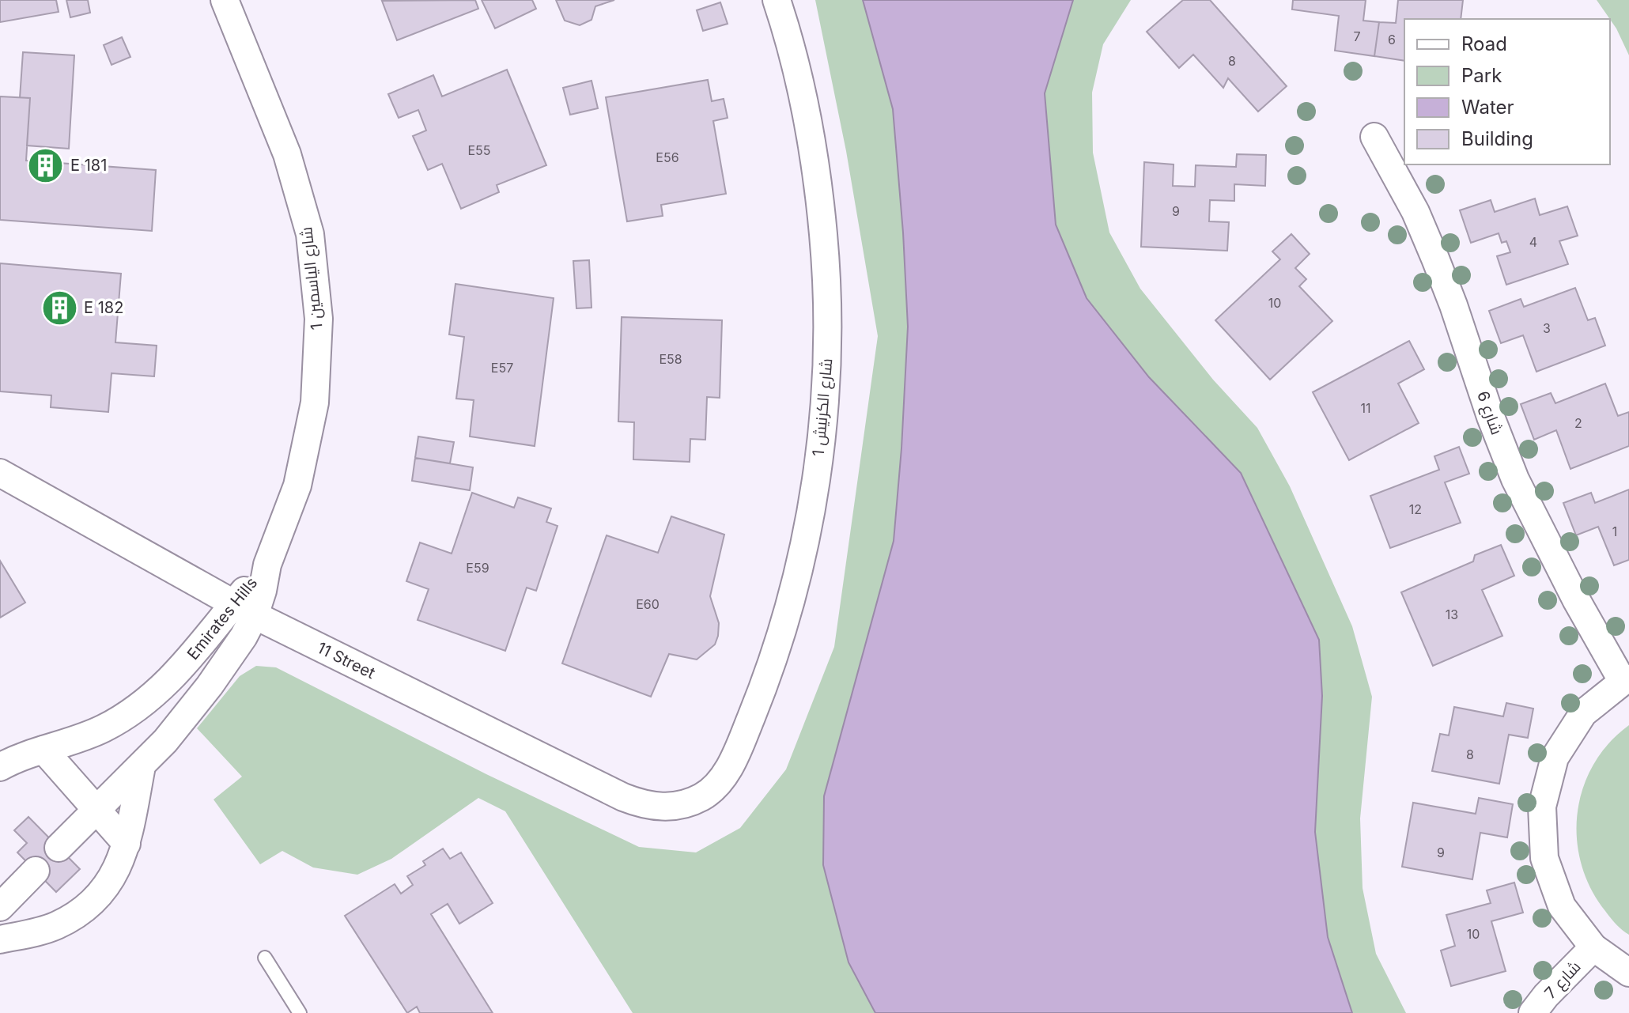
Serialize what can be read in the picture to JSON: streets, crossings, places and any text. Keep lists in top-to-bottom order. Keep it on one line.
{"streets":{"street":["شارع الياسمين 1","شارع الكرنيش 1","شارع 6","Emirates Hills","11 Street","شارع 7"]},"crossings":[["شارع الياسمين 1","Emirates Hills"],["شارع الكرنيش 1","11 Street"],["Emirates Hills","11 Street"]],"places":{"building":["E 181","E 182"]},"house_numbers":["7","6","8","E55","E56","9","4","10","3","E58","E57","11","2","12","1","E59","E60","13","8","9","10"],"legend":["Road","Park","Water","Building"]}
